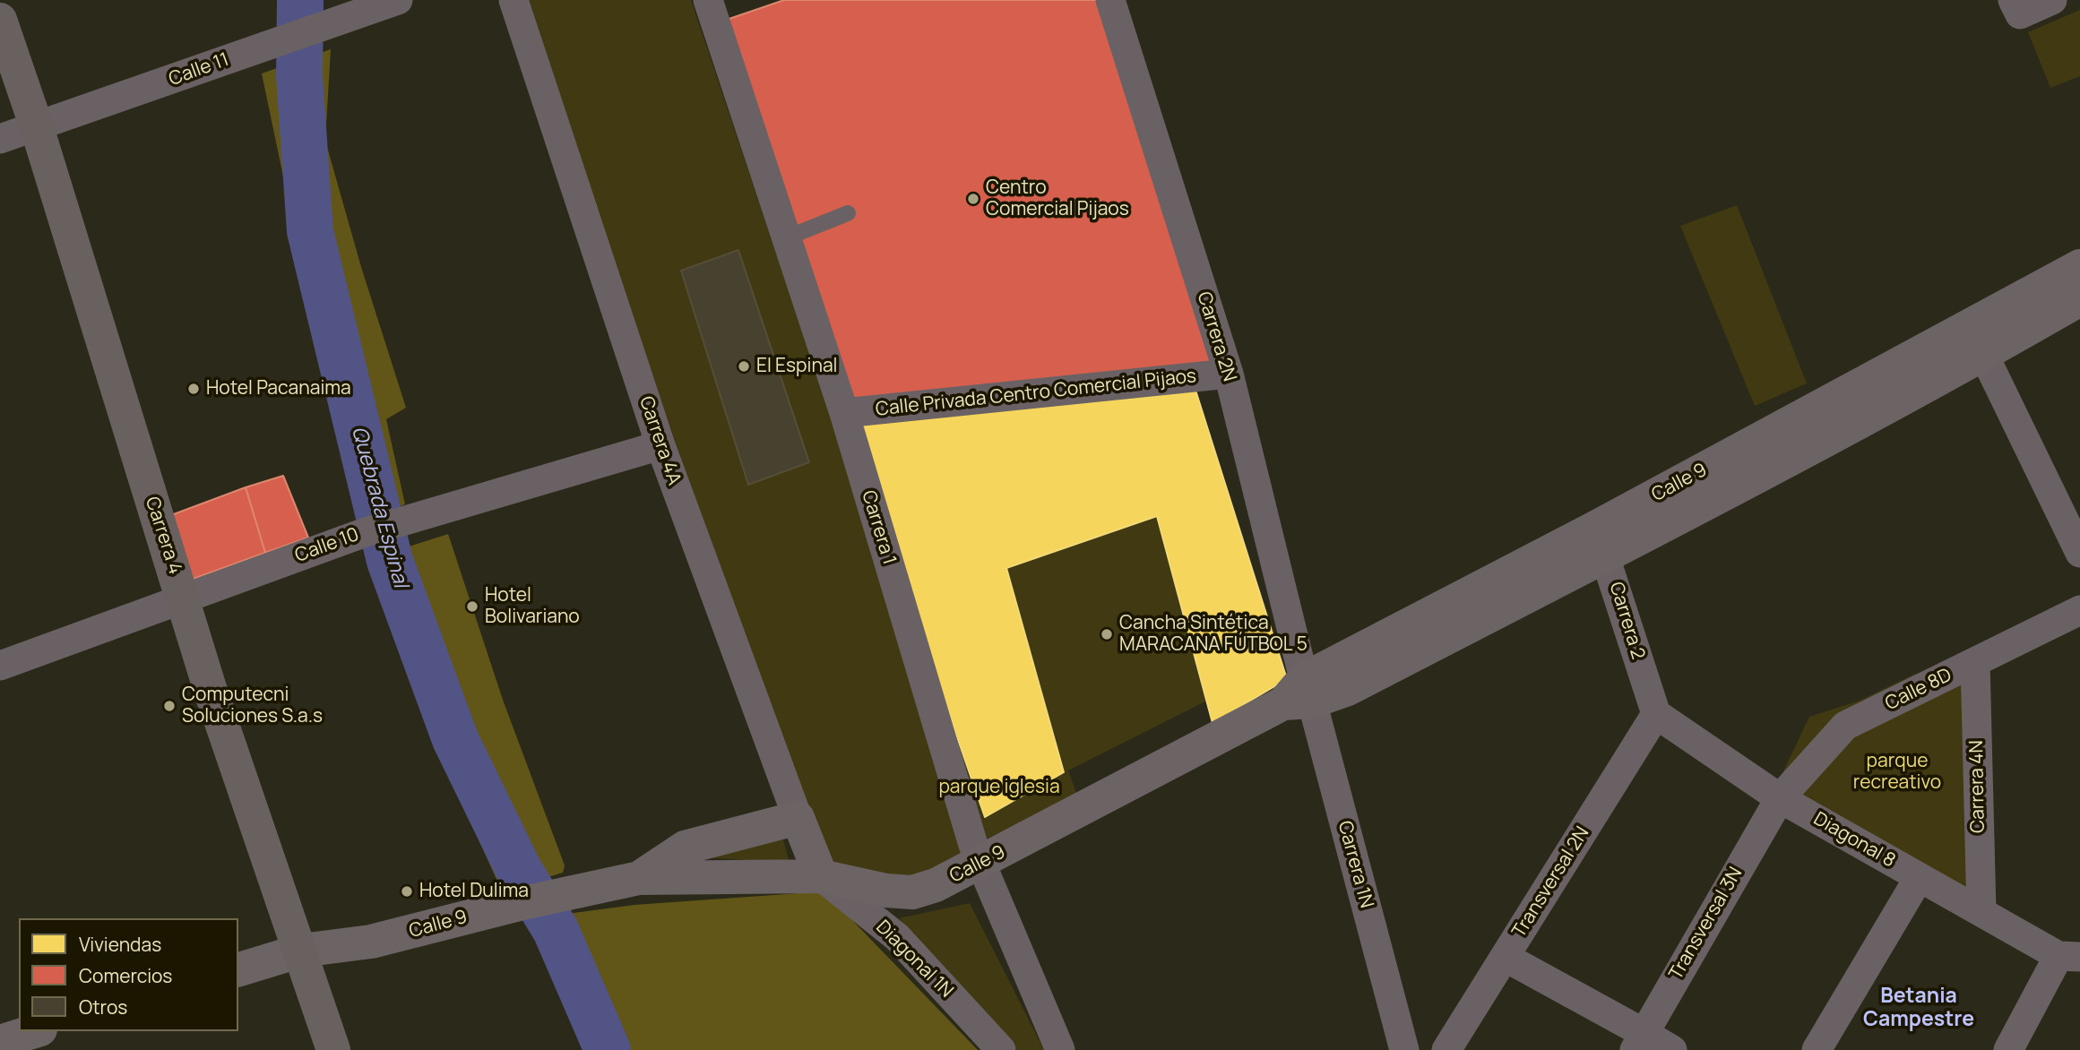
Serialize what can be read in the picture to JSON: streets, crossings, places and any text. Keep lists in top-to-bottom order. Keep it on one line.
{"streets":{"main road":["Carrera 4"],"street":["Calle 11","Carrera 2N","Calle Privada Centro Comercial Pijaos","Carrera 4A","Calle 9","Carrera 1","Calle 10","Carrera 2","Calle 8D","Carrera 4N","Diagonal 8","Carrera 1N","Transversal 2N","Transversal 3N","Diagonal 1N"]},"crossings":[["Calle 11","Carrera 4"],["Carrera 2N","Calle Privada Centro Comercial Pijaos"],["Carrera 2N","Calle 9"],["Carrera 2N","Carrera 1N"],["Calle Privada Centro Comercial Pijaos","Carrera 1"],["Carrera 4A","Calle 9"],["Carrera 4A","Calle 10"],["Carrera 4A","Diagonal 1N"],["Calle 9","Carrera 1"],["Calle 9","Carrera 4"],["Calle 9","Carrera 2"],["Calle 9","Carrera 1N"],["Calle 9","Diagonal 1N"],["Carrera 4","Calle 10"],["Carrera 2","Diagonal 8"],["Carrera 2","Transversal 2N"],["Calle 8D","Carrera 4N"],["Calle 8D","Diagonal 8"],["Calle 8D","Transversal 3N"],["Carrera 4N","Diagonal 8"],["Diagonal 8","Transversal 2N"],["Diagonal 8","Transversal 3N"]],"districts":["Betania Campestre"],"water":["Quebrada Espinal"],"parks":["parque recreativo","parque iglesia"],"places":["Centro Comercial Pijaos","El Espinal","Hotel Pacanaima","Hotel Bolivariano","Cancha Sintética MARACANA FÚTBOL 5","Computecni Soluciones S.a.s","Hotel Dulima"],"legend":["Viviendas","Comercios","Otros"]}
